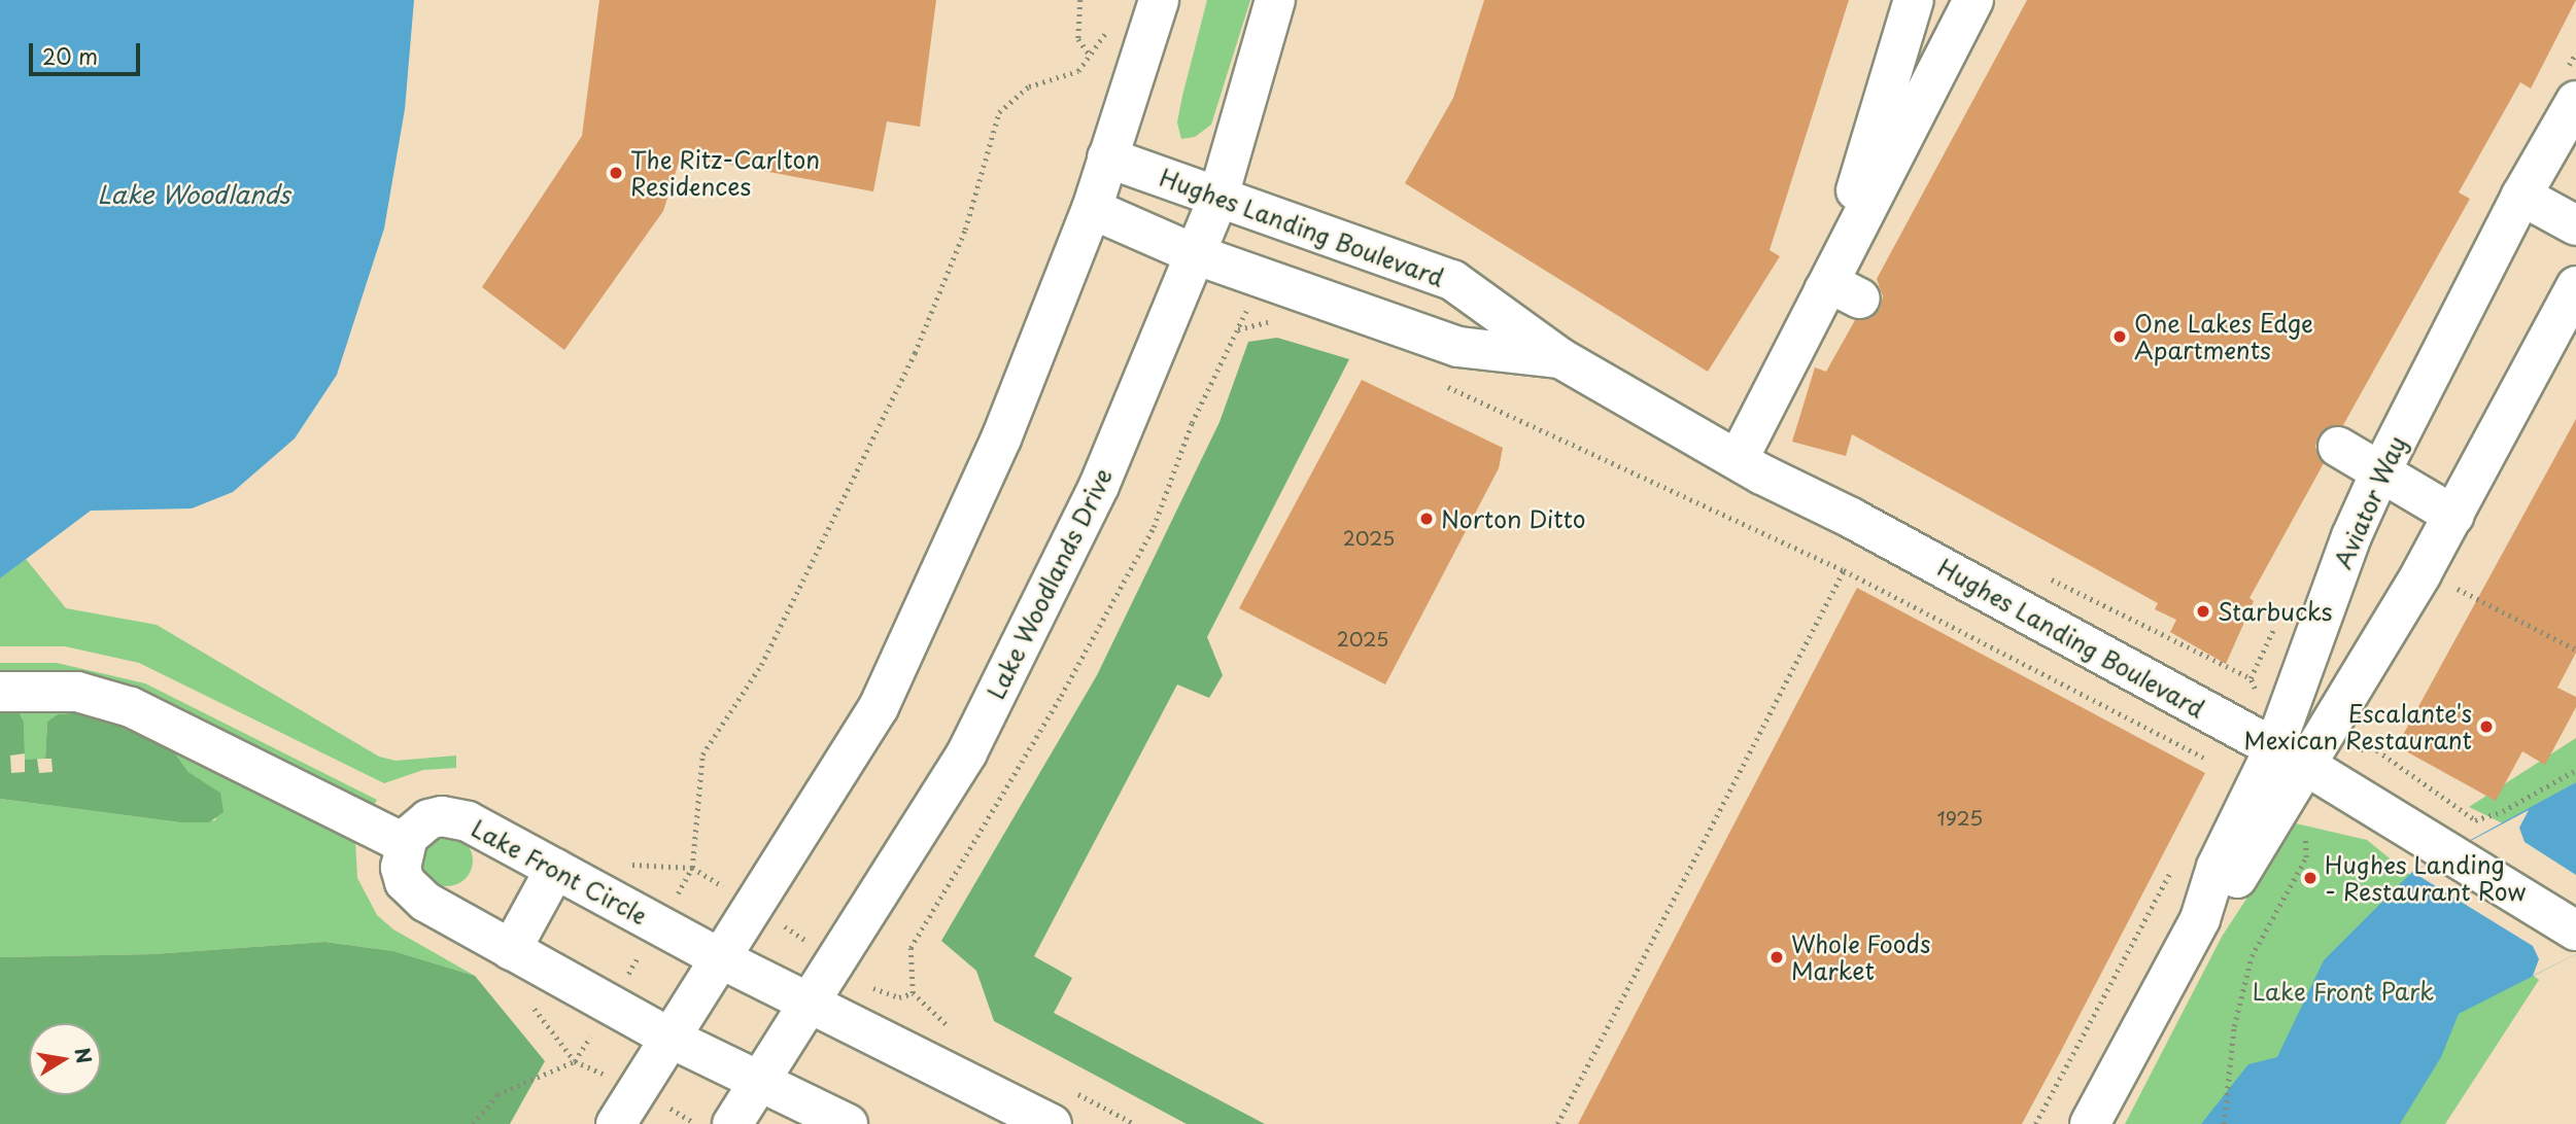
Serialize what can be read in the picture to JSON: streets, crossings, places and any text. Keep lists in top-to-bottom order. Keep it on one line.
{"streets":{"street":["Hughes Landing Boulevard","Aviator Way","Lake Woodlands Drive","Lake Front Circle"]},"crossings":[["Hughes Landing Boulevard","Aviator Way"],["Hughes Landing Boulevard","Lake Woodlands Drive"],["Lake Woodlands Drive","Lake Front Circle"]],"water":["Lake Woodlands"],"parks":["Lake Front Park"],"places":["The Ritz-Carlton Residences","One Lakes Edge Apartments","Norton Ditto","Starbucks","Escalante's Mexican Restaurant","Hughes Landing - Restaurant Row","Whole Foods Market"],"house_numbers":["2025","2025","1925"],"scale_bar":"20 m","north":"right"}
